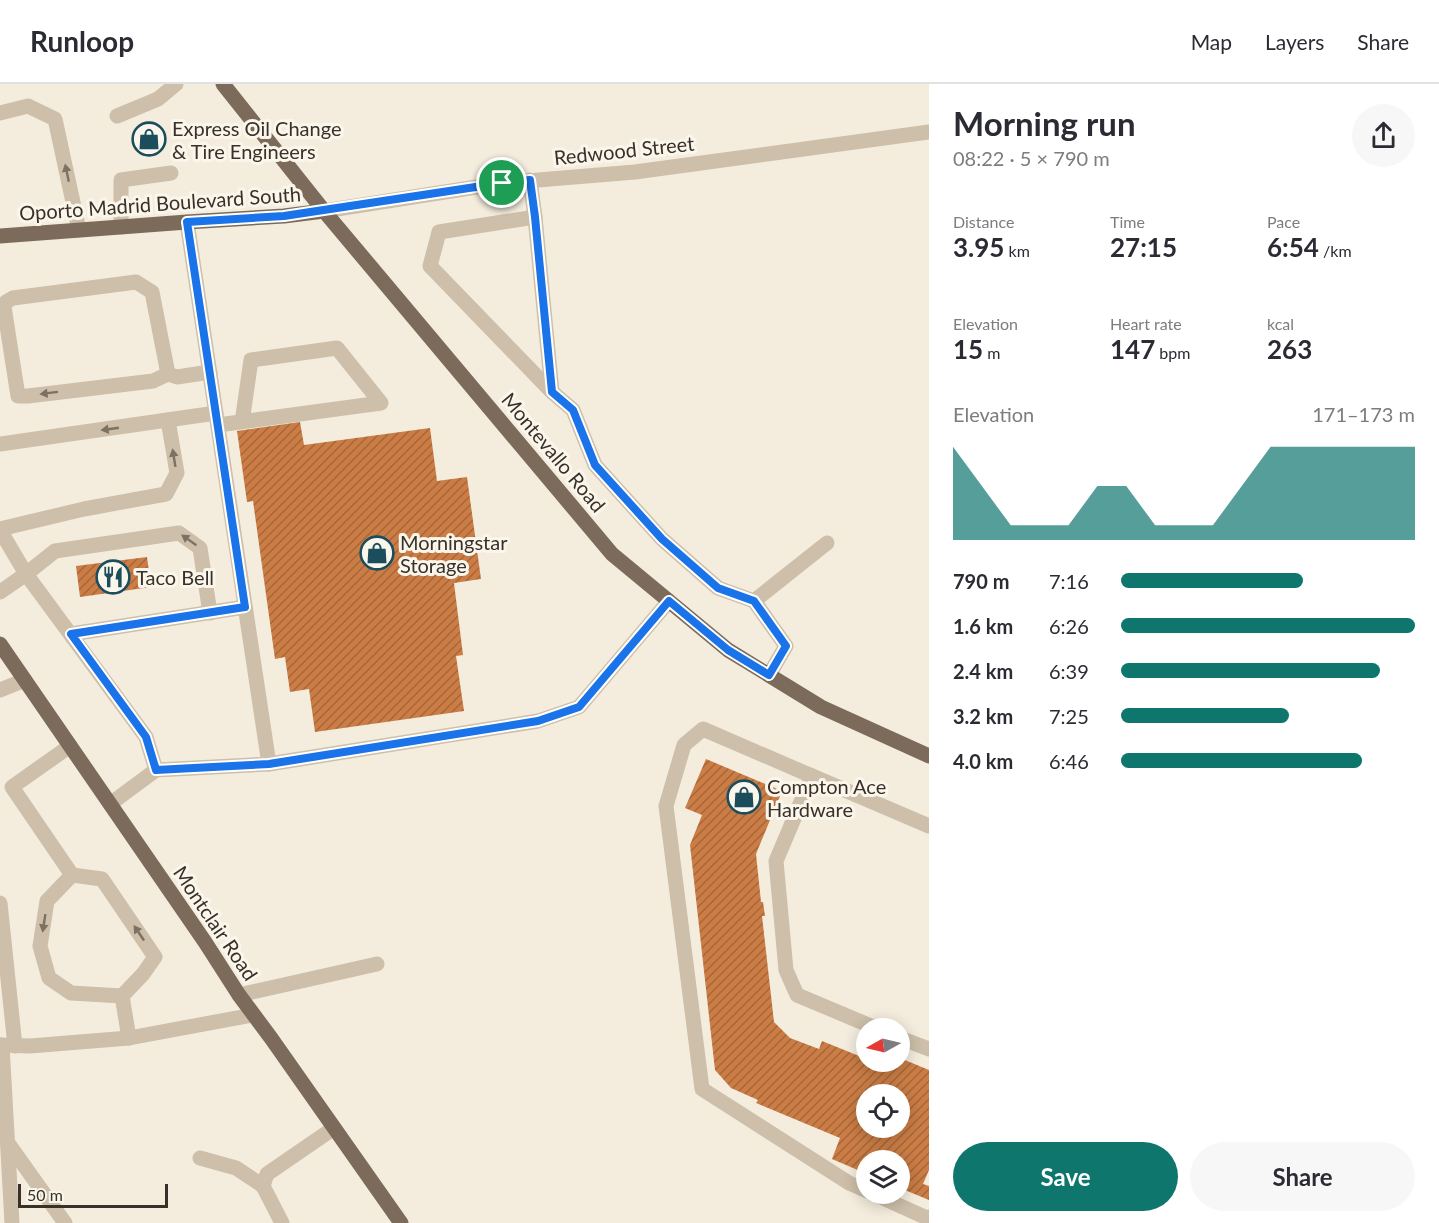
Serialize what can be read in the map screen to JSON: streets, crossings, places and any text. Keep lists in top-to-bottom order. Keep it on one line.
{"streets":{"main road":["Oporto Madrid Boulevard South","Montevallo Road","Montclair Road"],"street":["Redwood Street"]},"crossings":[["Redwood Street","Oporto Madrid Boulevard South"],["Redwood Street","Montevallo Road"],["Oporto Madrid Boulevard South","Montevallo Road"]],"places":{"shop":["Express Oil Change & Tire Engineers","Morningstar Storage","Compton Ace Hardware"],"restaurant":["Taco Bell"]},"scale_bar":"50 m","north":"left","page":{"header":"Runloop","nav":["Map","Layers","Share"],"heading":["Morning run","08:22 · 5 × 790 m"],"stats":[["Distance","3.95 km"],["Time","27:15"],["Pace","6:54 /km"],["Elevation","15 m"],["Heart rate","147 bpm"],["kcal","263"]],"chart":["Elevation","171–173 m"],"list":[{"name":"790 m","note":"7:16"},{"name":"1.6 km","note":"6:26"},{"name":"2.4 km","note":"6:39"},{"name":"3.2 km","note":"7:25"},{"name":"4.0 km","note":"6:46"}],"buttons":["Save","Share"],"scale":"50 m"}}
